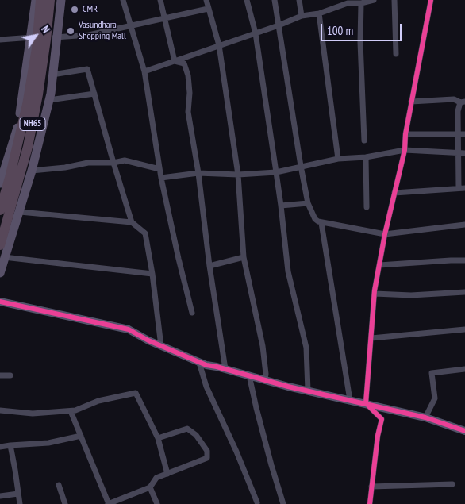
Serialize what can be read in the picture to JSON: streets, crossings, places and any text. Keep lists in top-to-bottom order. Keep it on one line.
{"streets":{"highway":["NH65"]},"places":["CMR","Vasundhara Shopping Mall"],"scale_bar":"100 m","north":"top right"}
